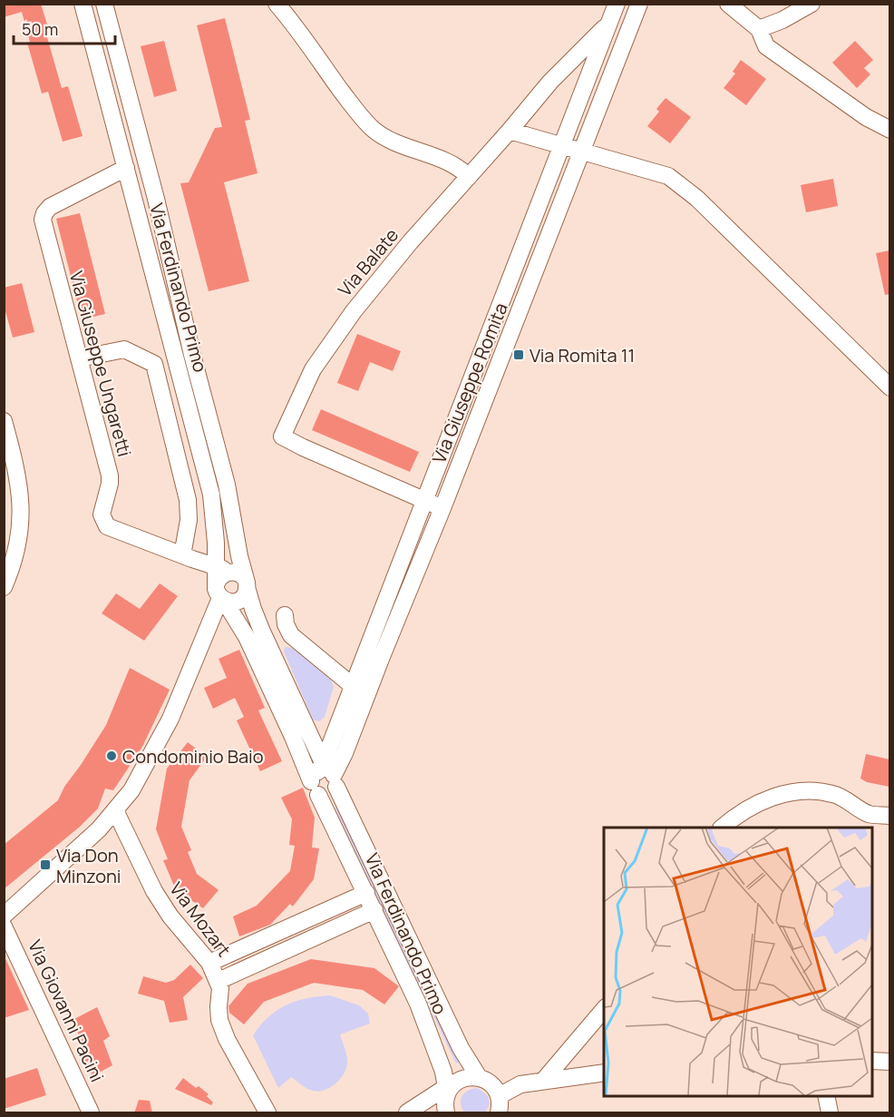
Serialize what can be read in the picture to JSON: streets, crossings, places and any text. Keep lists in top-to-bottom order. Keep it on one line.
{"streets":{"street":["Via Balate","Via Ferdinando Primo","Via Giuseppe Ungaretti","Via Giuseppe Romita","Via Mozart","Via Giovanni Pacini"]},"crossings":[["Via Balate","Via Giuseppe Romita"],["Via Ferdinando Primo","Via Giuseppe Ungaretti"],["Via Ferdinando Primo","Via Giuseppe Romita"]],"places":{"transit":["Via Romita 11","Via Don Minzoni"],"other":["Condominio Baio"]},"scale_bar":"50 m"}
